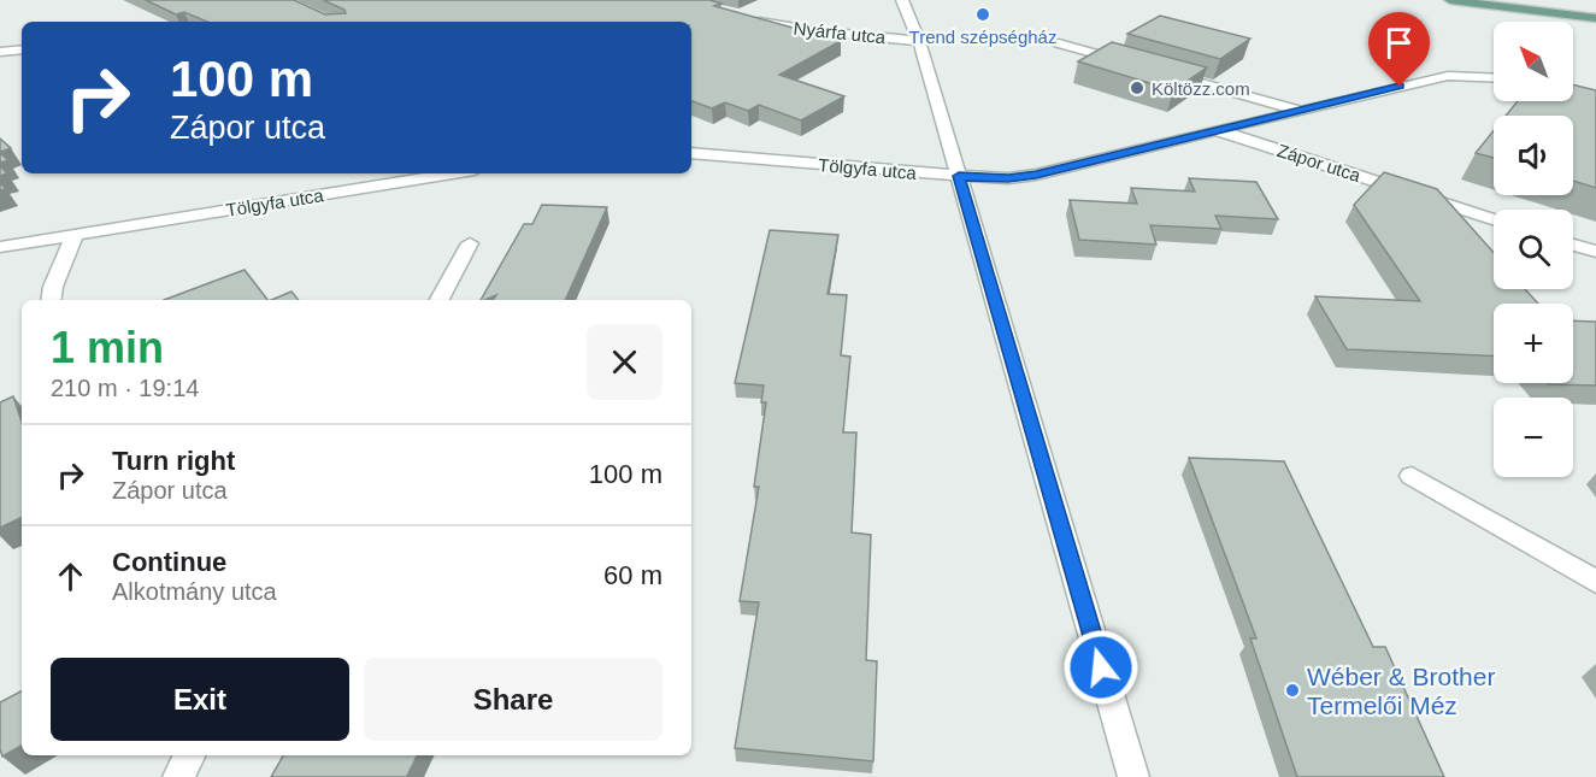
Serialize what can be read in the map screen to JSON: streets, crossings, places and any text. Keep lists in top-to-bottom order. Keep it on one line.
{"streets":{"street":["Nyárfa utca","Zápor utca","Tölgyfa utca"]},"places":["Trend szépségház","Költözz.com","Wéber & Brother Termelői Méz"],"north":"top left","page":{"map_buttons":["+","−"],"turn":["100 m","Zápor utca"],"heading":["1 min","210 m · 19:14"],"list":[{"name":"Turn right","note":"Zápor utca","value":"100 m"},{"name":"Continue","note":"Alkotmány utca","value":"60 m"}],"buttons":["Exit","Share"]}}
